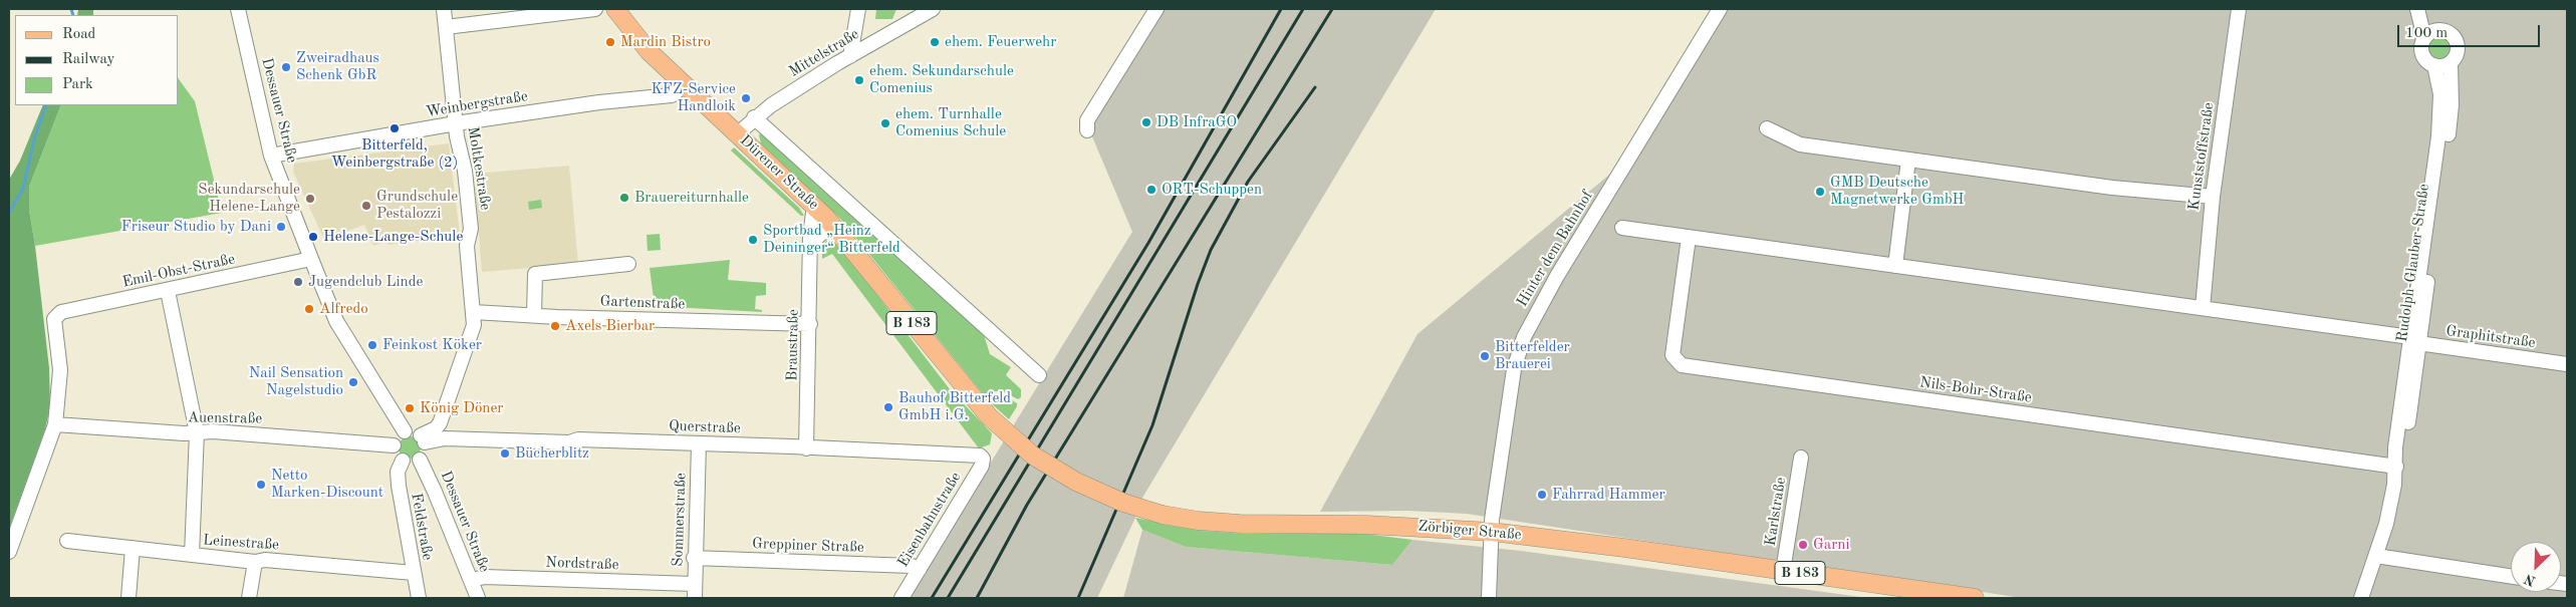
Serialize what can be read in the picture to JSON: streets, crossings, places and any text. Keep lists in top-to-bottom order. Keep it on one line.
{"streets":{"main road":["Dürener Straße","B 183","Zörbiger Straße"],"street":["Mittelstraße","Weinbergstraße","Dessauer Straße","Kunststoffstraße","Moltkestraße","Hinter dem Bahnhof","Rudolph-Glauber-Straße","Emil-Obst-Straße","Gartenstraße","Graphitstraße","Braustraße","Nils-Bohr-Straße","Auenstraße","Querstraße","Karlstraße","Sommerstraße","Eisenbahnstraße","Feldstraße","Leinestraße","Greppiner Straße","Nordstraße"]},"crossings":[["Mittelstraße","Dürener Straße"],["Weinbergstraße","Dessauer Straße"],["Weinbergstraße","Moltkestraße"],["Weinbergstraße","Dürener Straße"],["Dessauer Straße","Moltkestraße"],["Dessauer Straße","Emil-Obst-Straße"],["Dessauer Straße","Auenstraße"],["Dessauer Straße","Querstraße"],["Dessauer Straße","Feldstraße"],["Dessauer Straße","Nordstraße"],["Kunststoffstraße","Graphitstraße"],["Moltkestraße","Gartenstraße"],["Moltkestraße","Auenstraße"],["Moltkestraße","Querstraße"],["Moltkestraße","Feldstraße"],["Dürener Straße","Braustraße"],["Dürener Straße","Zörbiger Straße"],["Hinter dem Bahnhof","Zörbiger Straße"],["Rudolph-Glauber-Straße","Graphitstraße"],["Rudolph-Glauber-Straße","Nils-Bohr-Straße"],["Emil-Obst-Straße","Auenstraße"],["Gartenstraße","Braustraße"],["Graphitstraße","Nils-Bohr-Straße"],["Braustraße","Querstraße"],["Auenstraße","Querstraße"],["Auenstraße","Feldstraße"],["Querstraße","Sommerstraße"],["Querstraße","Eisenbahnstraße"],["Querstraße","Feldstraße"],["Karlstraße","Zörbiger Straße"],["Sommerstraße","Greppiner Straße"],["Sommerstraße","Nordstraße"],["Eisenbahnstraße","Greppiner Straße"],["Feldstraße","Leinestraße"]],"places":["Mardin Bistro","ehem. Feuerwehr","Zweiradhaus Schenk GbR","ehem. Sekundarschule Comenius","KFZ-Service Handloik","DB InfraGO","ehem. Turnhalle Comenius Schule","Bitterfeld, Weinbergstraße (2)","ORT-Schuppen","GMB Deutsche Magnetwerke GmbH","Brauereiturnhalle","Sekundarschule Helene-Lange","Grundschule Pestalozzi","Friseur Studio by Dani","Helene-Lange-Schule","Sportbad „Heinz Deininger“ Bitterfeld","Jugendclub Linde","Alfredo","Axels Bierbar","Feinkost Köker","Bitterfelder Brauerei","Nail Sensation Nagelstudio","Bauhof Bitterfeld GmbH i.G.","König Döner","Bücherblitz","Netto Marken-Discount","Fahrrad Hammer","Garni"],"legend":["Road","Railway","Park"],"scale_bar":"100 m","north":"bottom left"}
